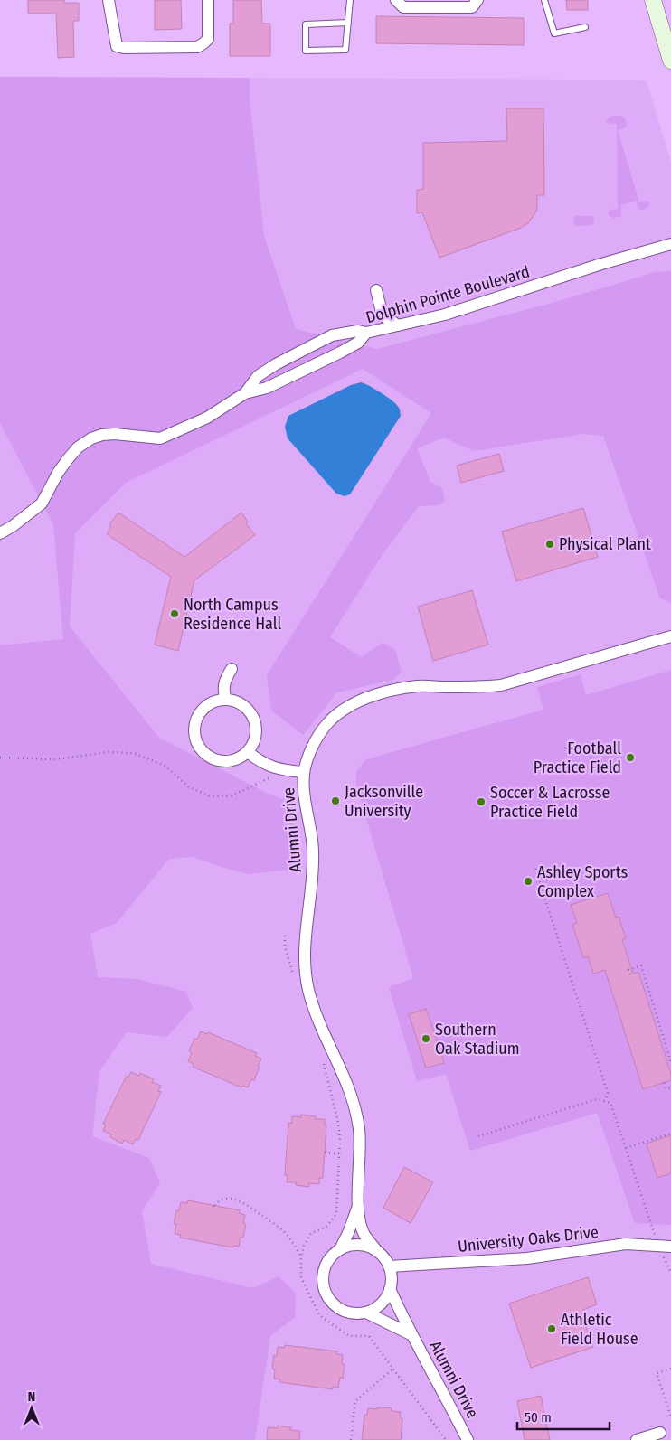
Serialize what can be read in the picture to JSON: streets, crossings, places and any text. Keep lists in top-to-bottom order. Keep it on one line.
{"streets":{"street":["Dolphin Pointe Boulevard","Alumni Drive","University Oaks Drive"]},"crossings":[["Alumni Drive","University Oaks Drive"]],"places":["Physical Plant","North Campus Residence Hall","Football Practice Field","Jacksonville University","Soccer & Lacrosse Practice Field","Ashley Sports Complex","Southern Oak Stadium","Athletic Field House"],"scale_bar":"50 m","north":"top"}
